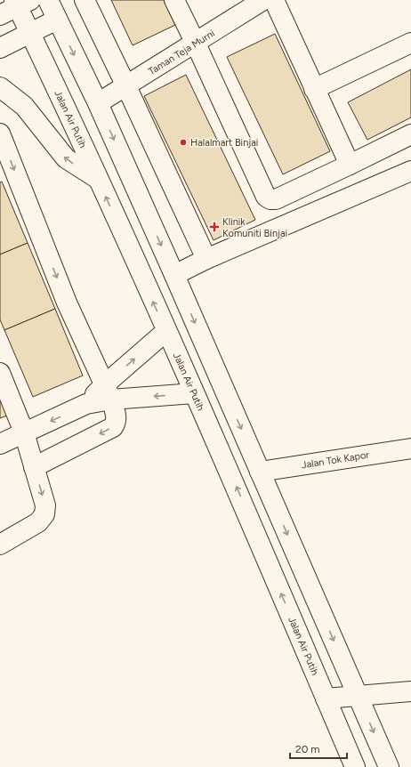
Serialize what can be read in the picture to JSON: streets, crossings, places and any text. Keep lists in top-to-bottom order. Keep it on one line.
{"streets":{"main road":["Taman Teja Murni","Jalan Air Putih","Jalan Tok Kapor"]},"places":{"other":["Halalmart Binjai"],"health":["Klinik Komuniti Binjai"]},"scale_bar":"20 m"}
